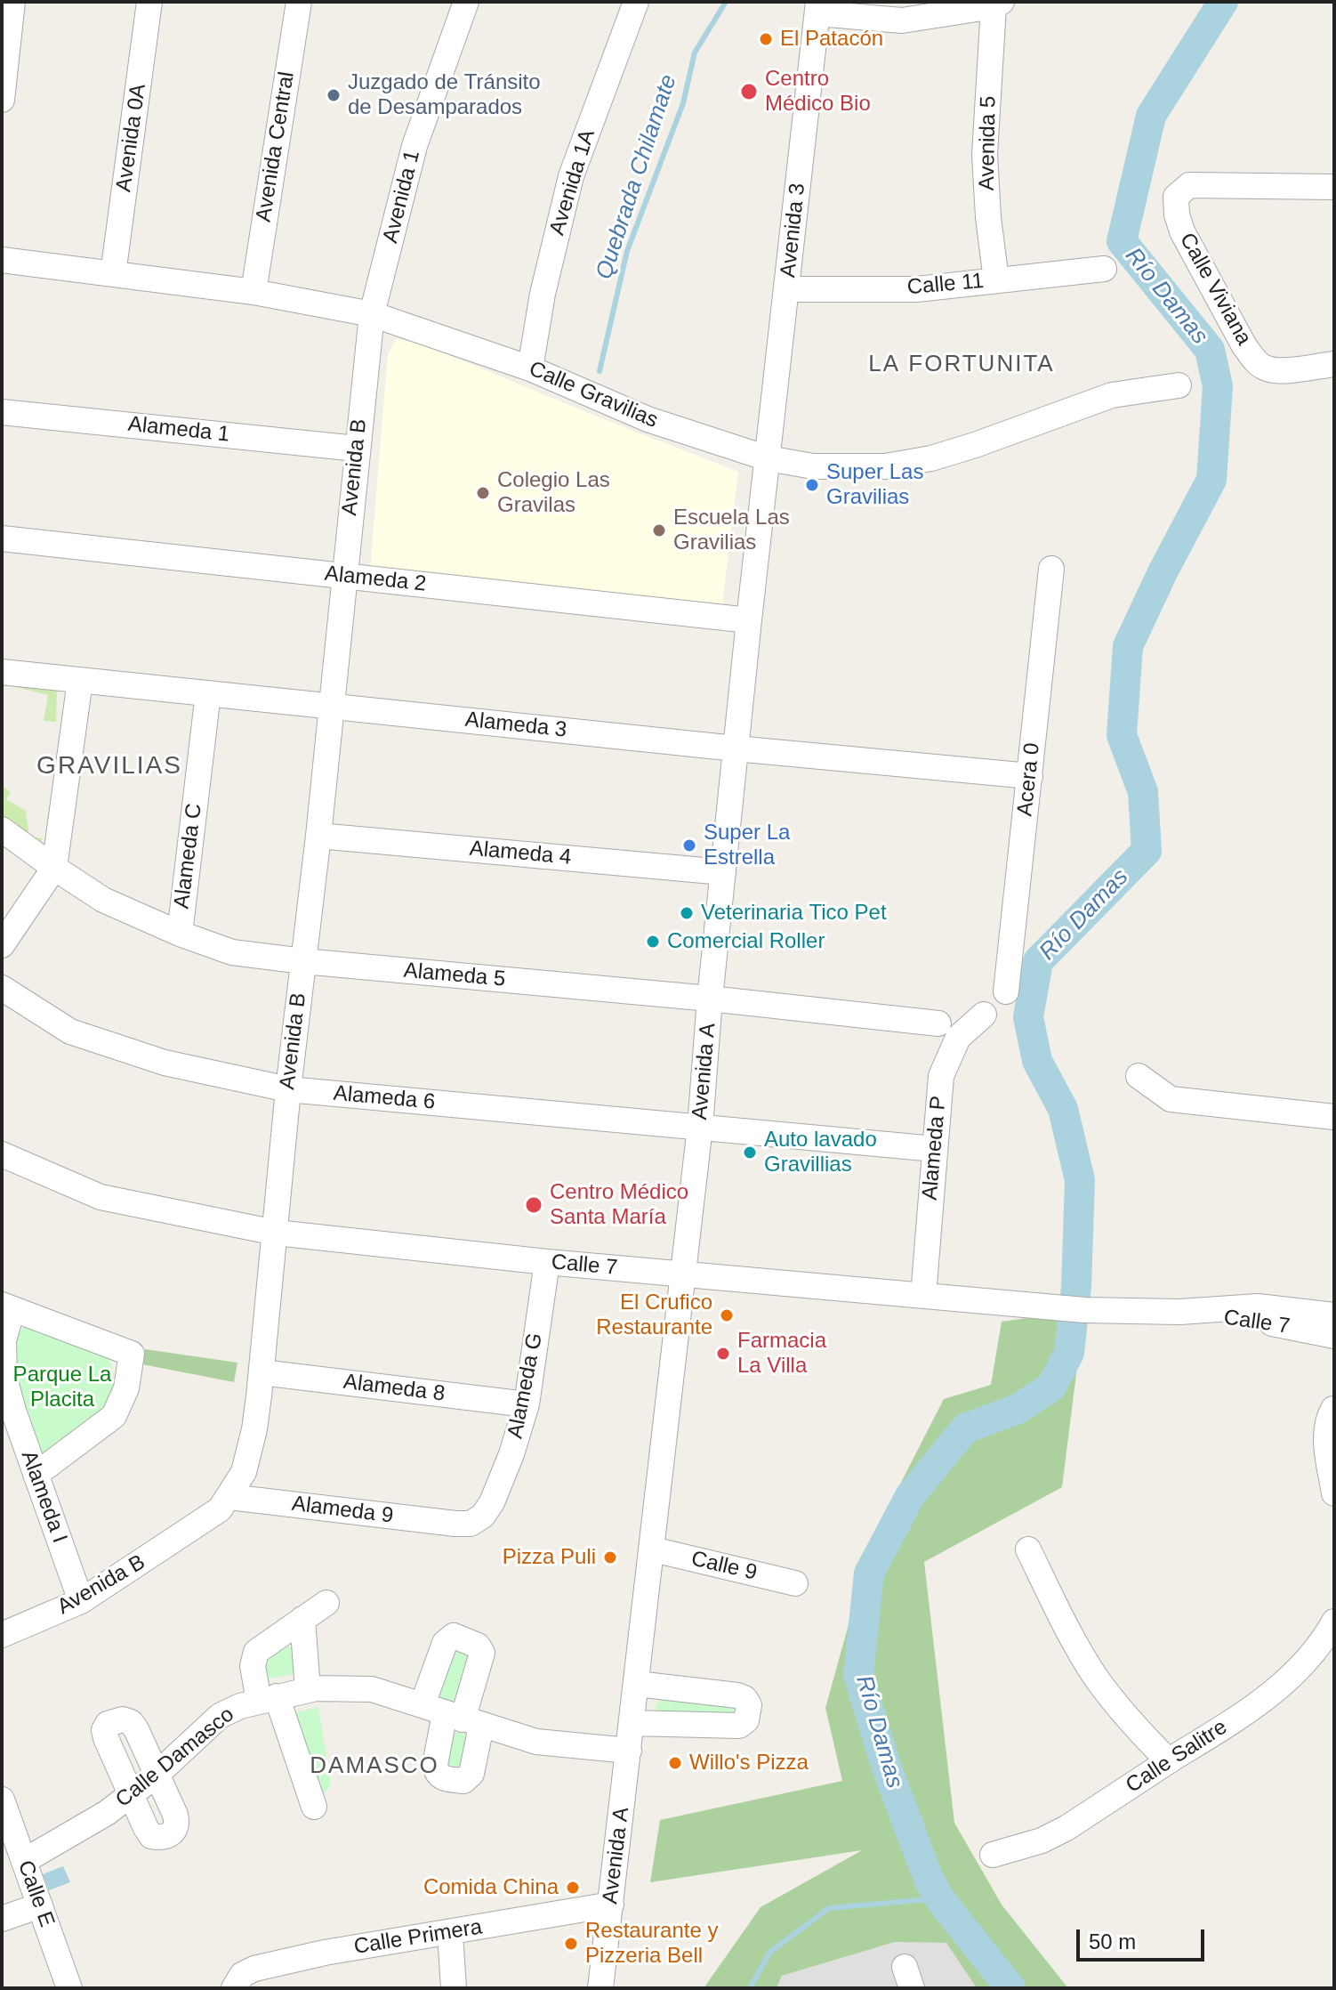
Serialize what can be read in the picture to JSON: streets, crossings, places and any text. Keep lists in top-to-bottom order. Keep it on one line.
{"streets":{"street":["Avenida 0A","Avenida 5","Avenida Central","Avenida 1A","Avenida 1","Avenida 3","Calle 11","Calle Viviana","Calle Gravilias","Alameda 1","Avenida B","Alameda 2","Alameda 3","Acera 0","Alameda 4","Alameda C","Alameda 5","Avenida A","Alameda 6","Alameda P","Calle 7","Alameda G","Alameda 8","Alameda I","Alameda 9","Calle 9","Calle Salitre","Calle Damasco","Calle E","Calle Primera"]},"crossings":[["Avenida 0A","Calle Gravilias"],["Avenida 5","Calle 11"],["Avenida Central","Calle Gravilias"],["Avenida 1A","Calle Gravilias"],["Avenida 1","Calle Gravilias"],["Avenida 1","Avenida B"],["Avenida 3","Calle 11"],["Avenida 3","Calle Gravilias"],["Avenida 3","Avenida A"],["Calle Gravilias","Avenida B"],["Calle Gravilias","Avenida A"],["Alameda 1","Avenida B"],["Avenida B","Alameda 2"],["Avenida B","Alameda 3"],["Avenida B","Alameda 4"],["Avenida B","Alameda 5"],["Avenida B","Alameda 6"],["Avenida B","Calle 7"],["Avenida B","Alameda 8"],["Avenida B","Alameda I"],["Avenida B","Alameda 9"],["Alameda 2","Avenida A"],["Alameda 3","Acera 0"],["Alameda 3","Alameda C"],["Alameda 3","Avenida A"],["Alameda 4","Avenida A"],["Alameda C","Alameda 5"],["Alameda 5","Avenida A"],["Avenida A","Alameda 6"],["Avenida A","Calle 7"],["Avenida A","Calle 9"],["Avenida A","Calle Damasco"],["Avenida A","Calle Primera"],["Alameda P","Calle 7"],["Calle 7","Alameda G"],["Alameda G","Alameda 8"],["Alameda G","Alameda 9"],["Calle Damasco","Calle E"]],"districts":["LA FORTUNITA","GRAVILIAS","DAMASCO"],"water":["Quebrada Chilamate","Río Damas"],"parks":["Parque La Placita"],"places":["El Patacón","Centro Médico Bio","Juzgado de Tránsito de Desamparados","Super Las Gravilias","Colegio Las Gravilas","Escuela Las Gravilias","Super La Estrella","Veterinaria Tico Pet","Comercial Roller","Auto lavado Gravillias","Centro Médico Santa María","El Crufico Restaurante","Farmacia La Villa","Pizza Puli","Willo's Pizza","Comida China","Restaurante y Pizzeria Bell"],"scale_bar":"50 m"}
